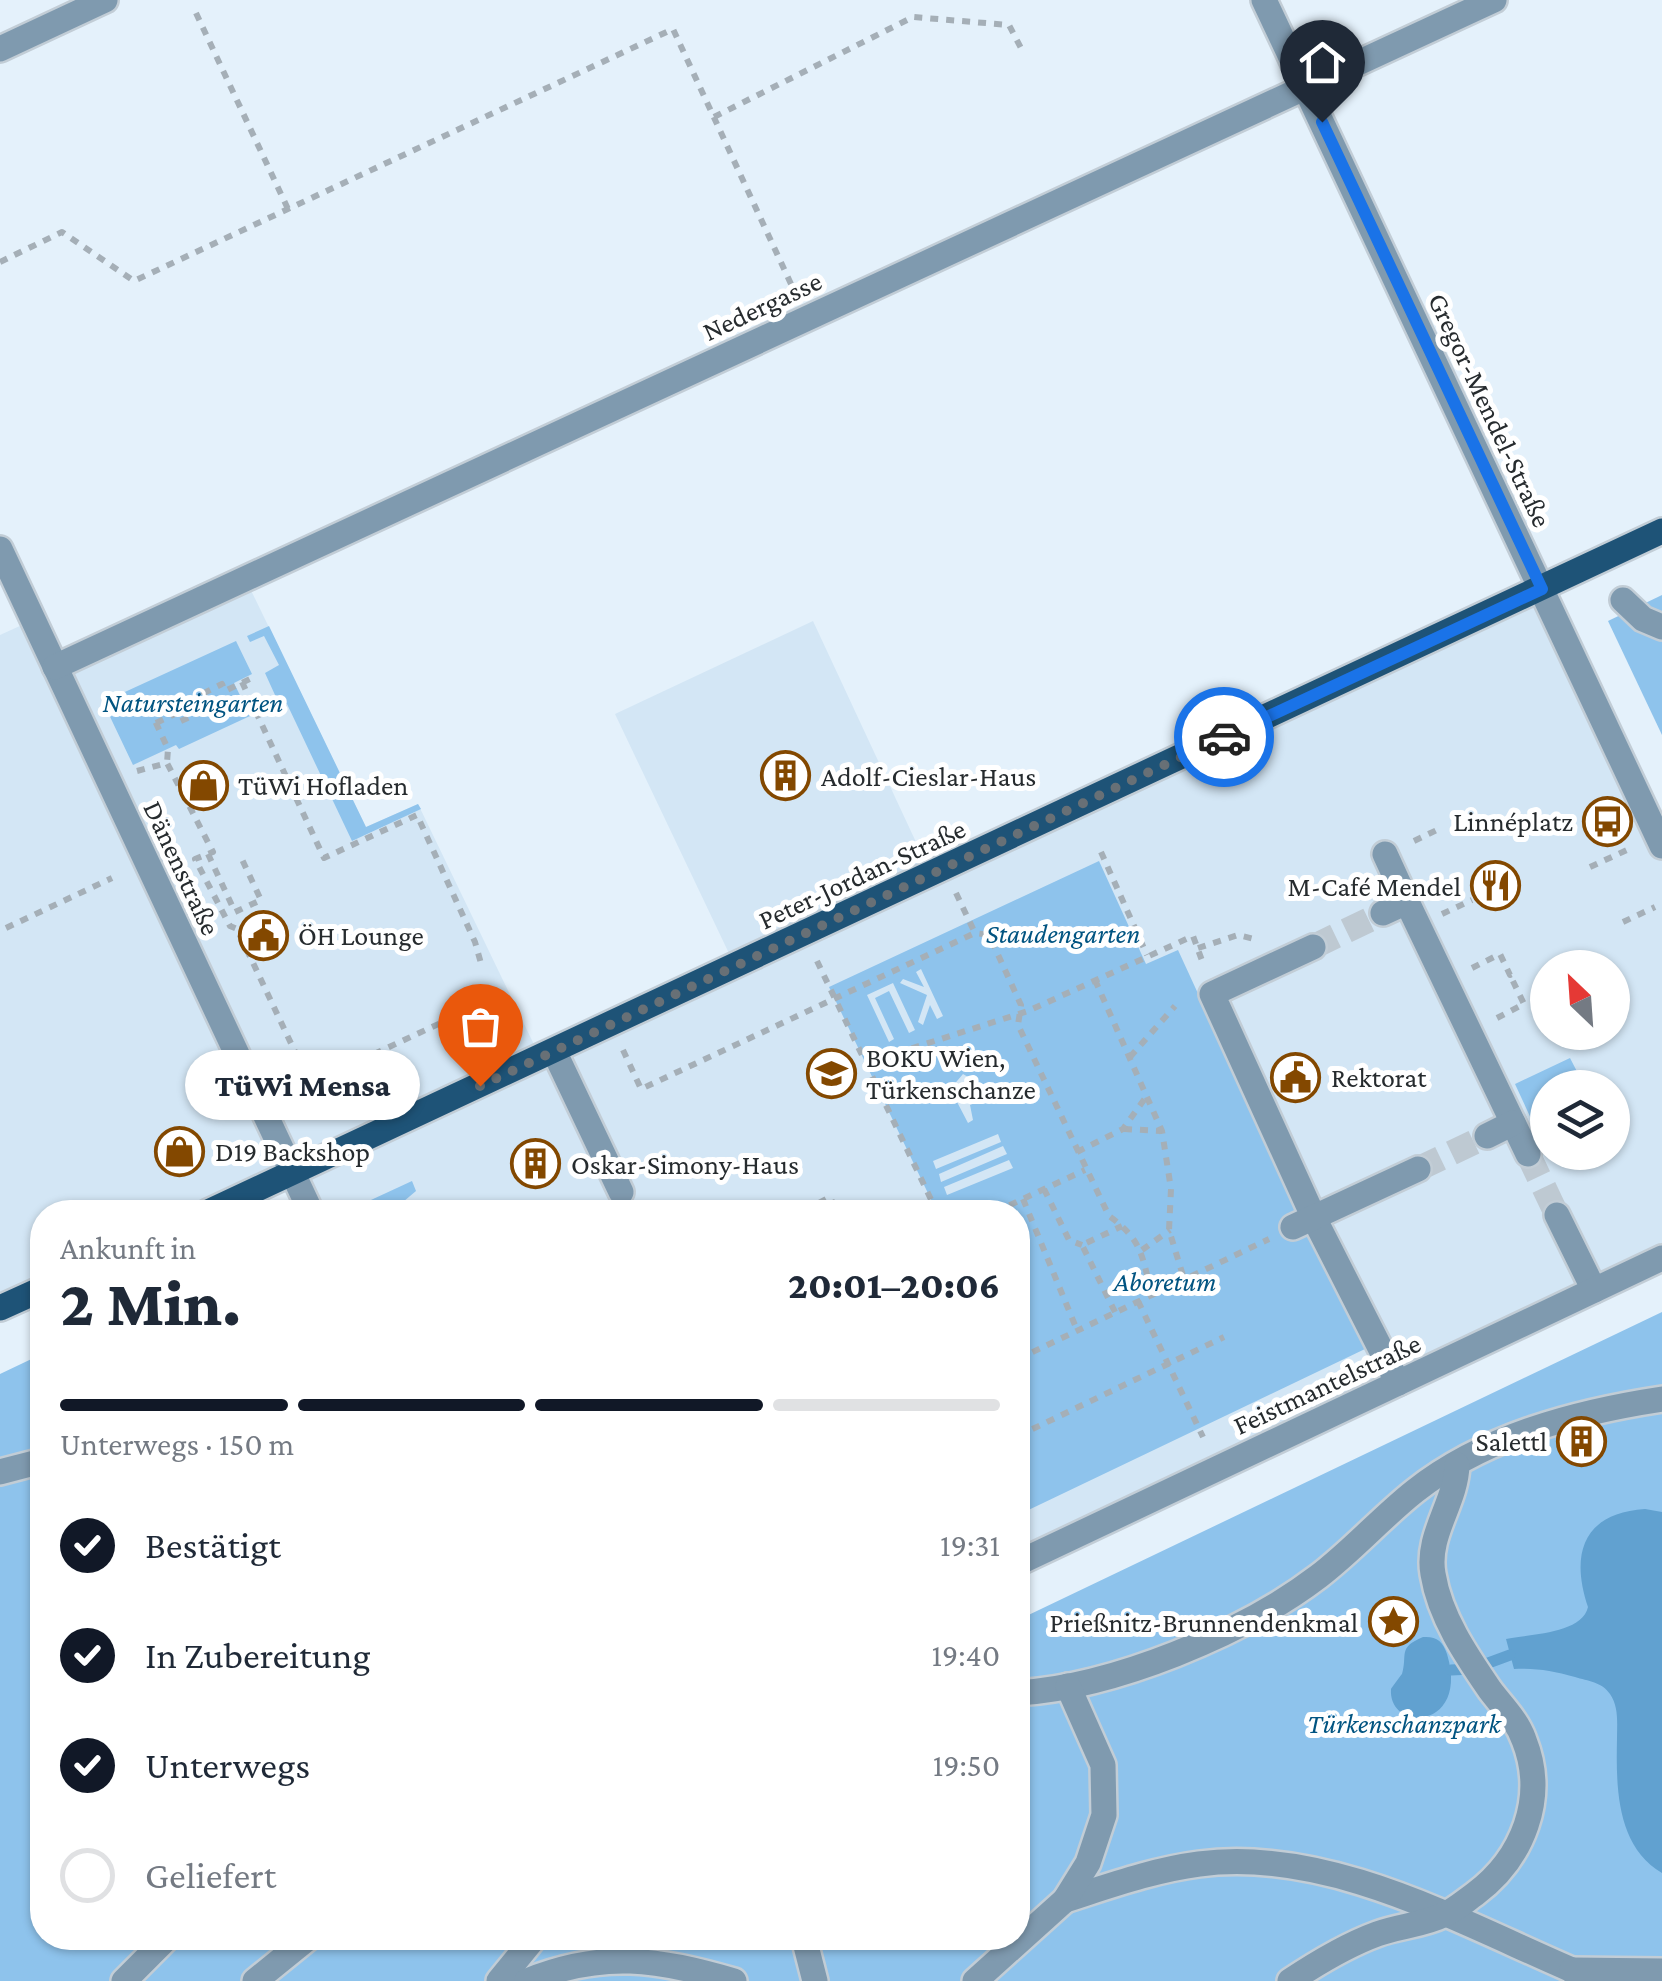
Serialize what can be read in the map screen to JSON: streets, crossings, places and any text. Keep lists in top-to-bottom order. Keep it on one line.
{"streets":{"main road":["Peter-Jordan-Straße"],"street":["Nedergasse","Gregor-Mendel-Straße","Dänenstraße","Feistmantelstraße"]},"crossings":[["Nedergasse","Gregor-Mendel-Straße"],["Nedergasse","Dänenstraße"],["Gregor-Mendel-Straße","Peter-Jordan-Straße"],["Dänenstraße","Peter-Jordan-Straße"]],"parks":["Natursteingarten","Staudengarten","Aboretum","Türkenschanzpark"],"places":{"building":["Adolf-Cieslar-Haus","Oskar-Simony-Haus","Salettl"],"shop":["TüWi Hofladen","D19 Backshop"],"bus stop":["Linnéplatz"],"restaurant":["M-Café Mendel"],"public building":["ÖH Lounge","Rektorat"],"school or university":["BOKU Wien, Türkenschanze"],"other":["TüWi Mensa"],"place":["Prießnitz-Brunnendenkmal"]},"north":"top left","page":{"bubble":"TüWi Mensa","heading":["2 Min.","Ankunft in","20:01–20:06"],"bar":"Unterwegs · 150 m","list":[["Bestätigt","19:31"],["In Zubereitung","19:40"],["Unterwegs","19:50"],"Geliefert"]}}
